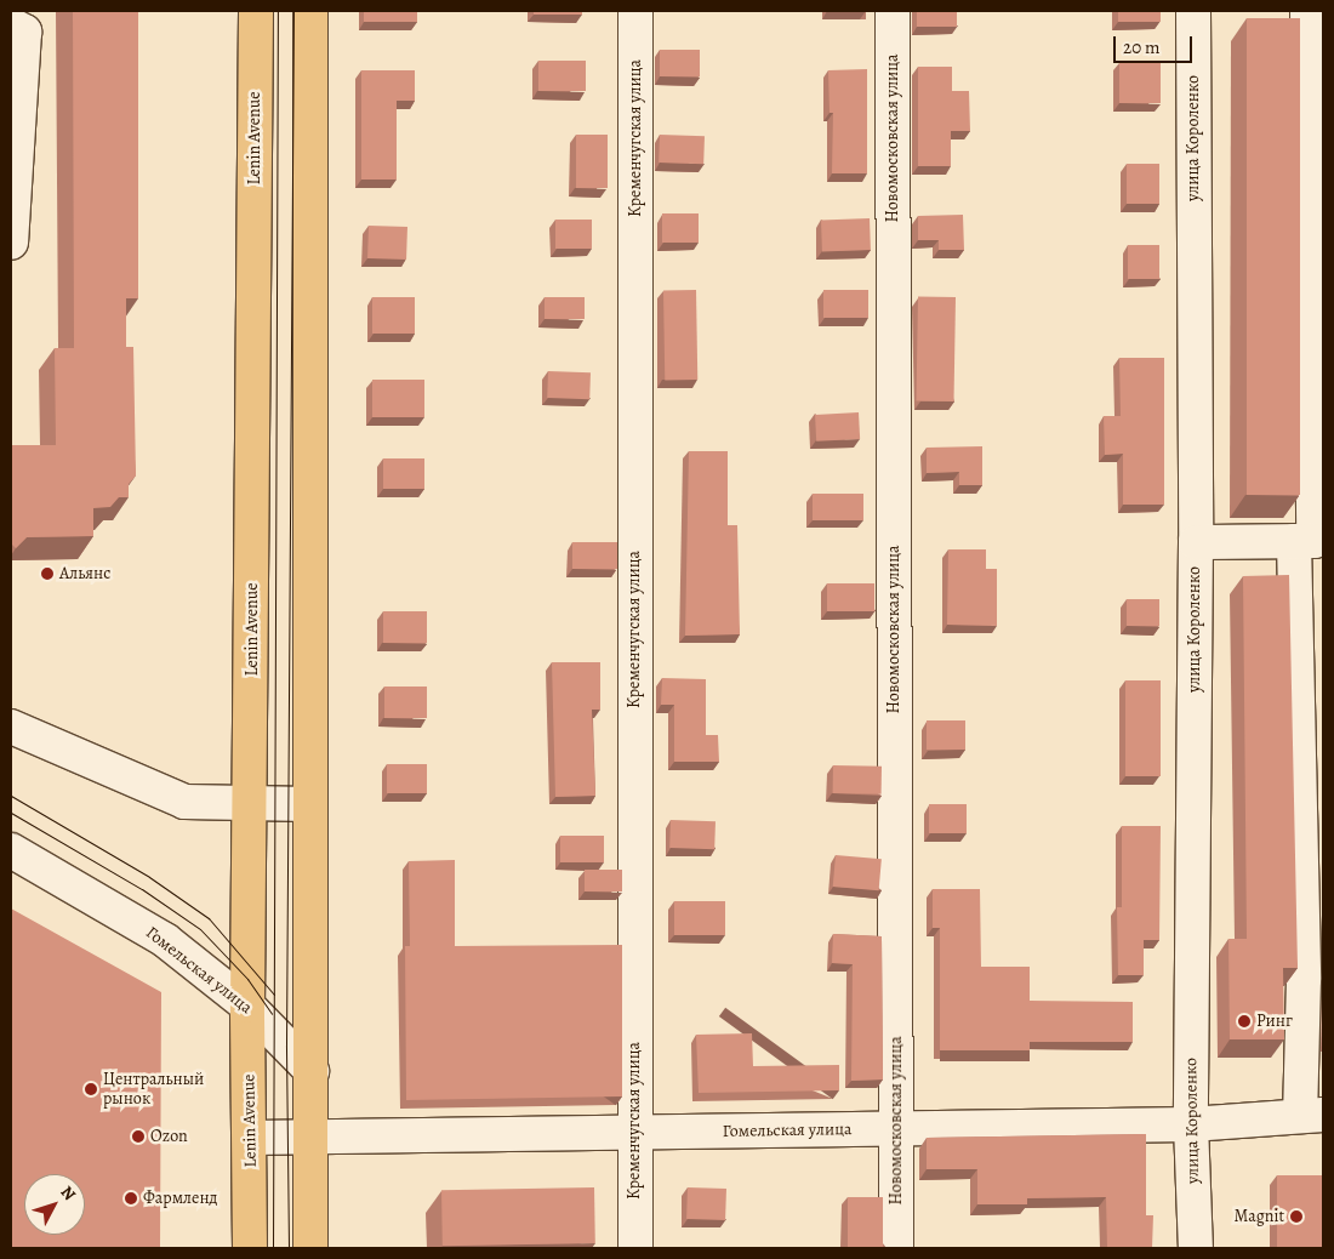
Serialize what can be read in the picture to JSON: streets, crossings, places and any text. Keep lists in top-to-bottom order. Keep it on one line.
{"streets":{"main road":["Lenin Avenue"],"street":["Кременчугская улица","Новомосковская улица","улица Короленко","Гомельская улица"]},"crossings":[["Lenin Avenue","Гомельская улица"],["Кременчугская улица","Гомельская улица"],["Новомосковская улица","Гомельская улица"],["улица Короленко","Гомельская улица"]],"places":["Альянс","Ринг","Центральный рынок","Ozon","Фармленд","Magnit"],"scale_bar":"20 m","north":"top right"}
